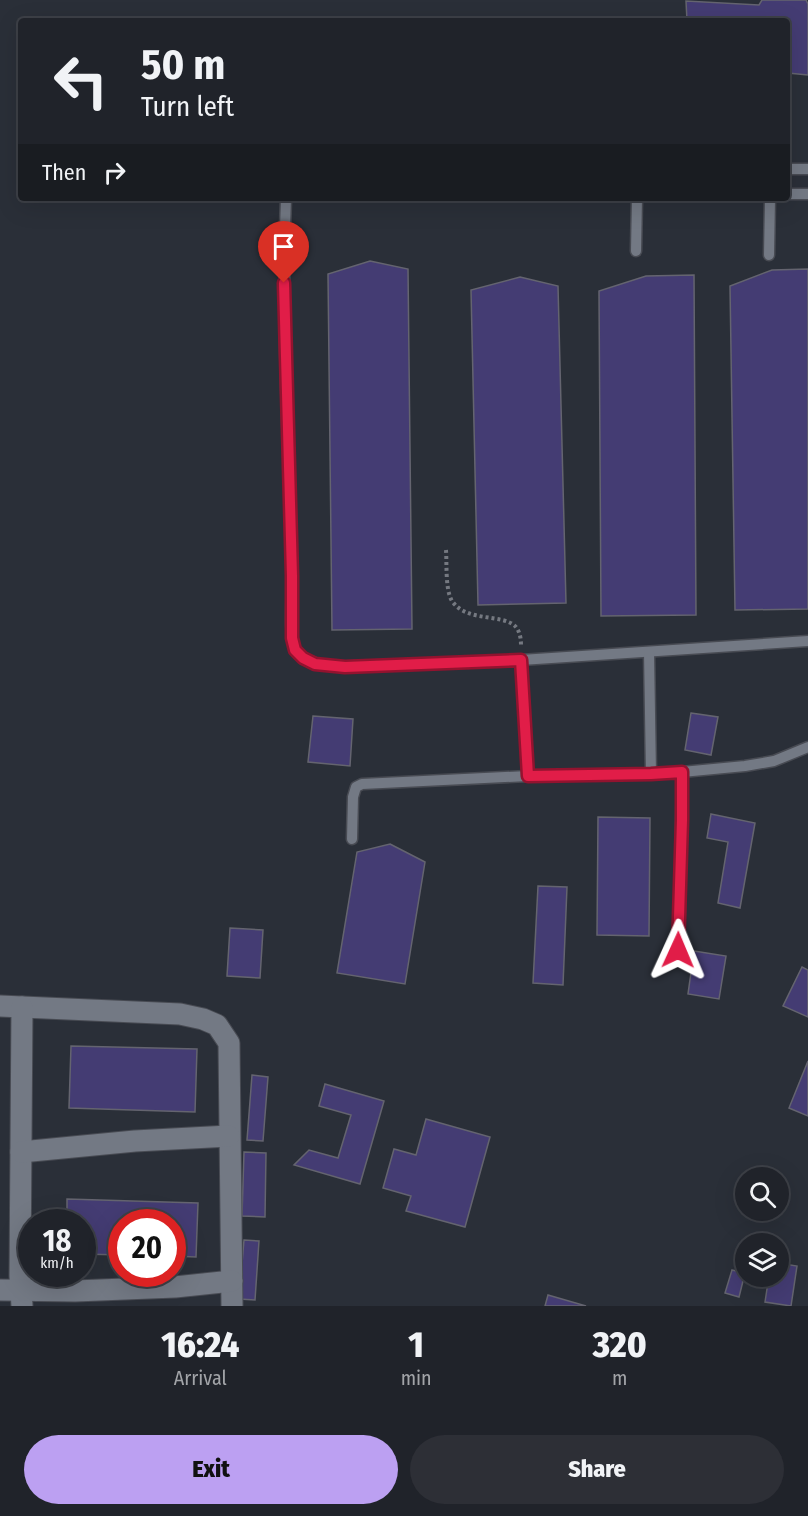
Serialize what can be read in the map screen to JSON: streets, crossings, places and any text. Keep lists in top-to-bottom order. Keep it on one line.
{"page":{"turn":["50 m","Turn left"],"then":"Then","speed":"18 km/h","limit":"20","eta":["16:24","Arrival","1","min","320","m"],"buttons":["Exit","Share"]}}
